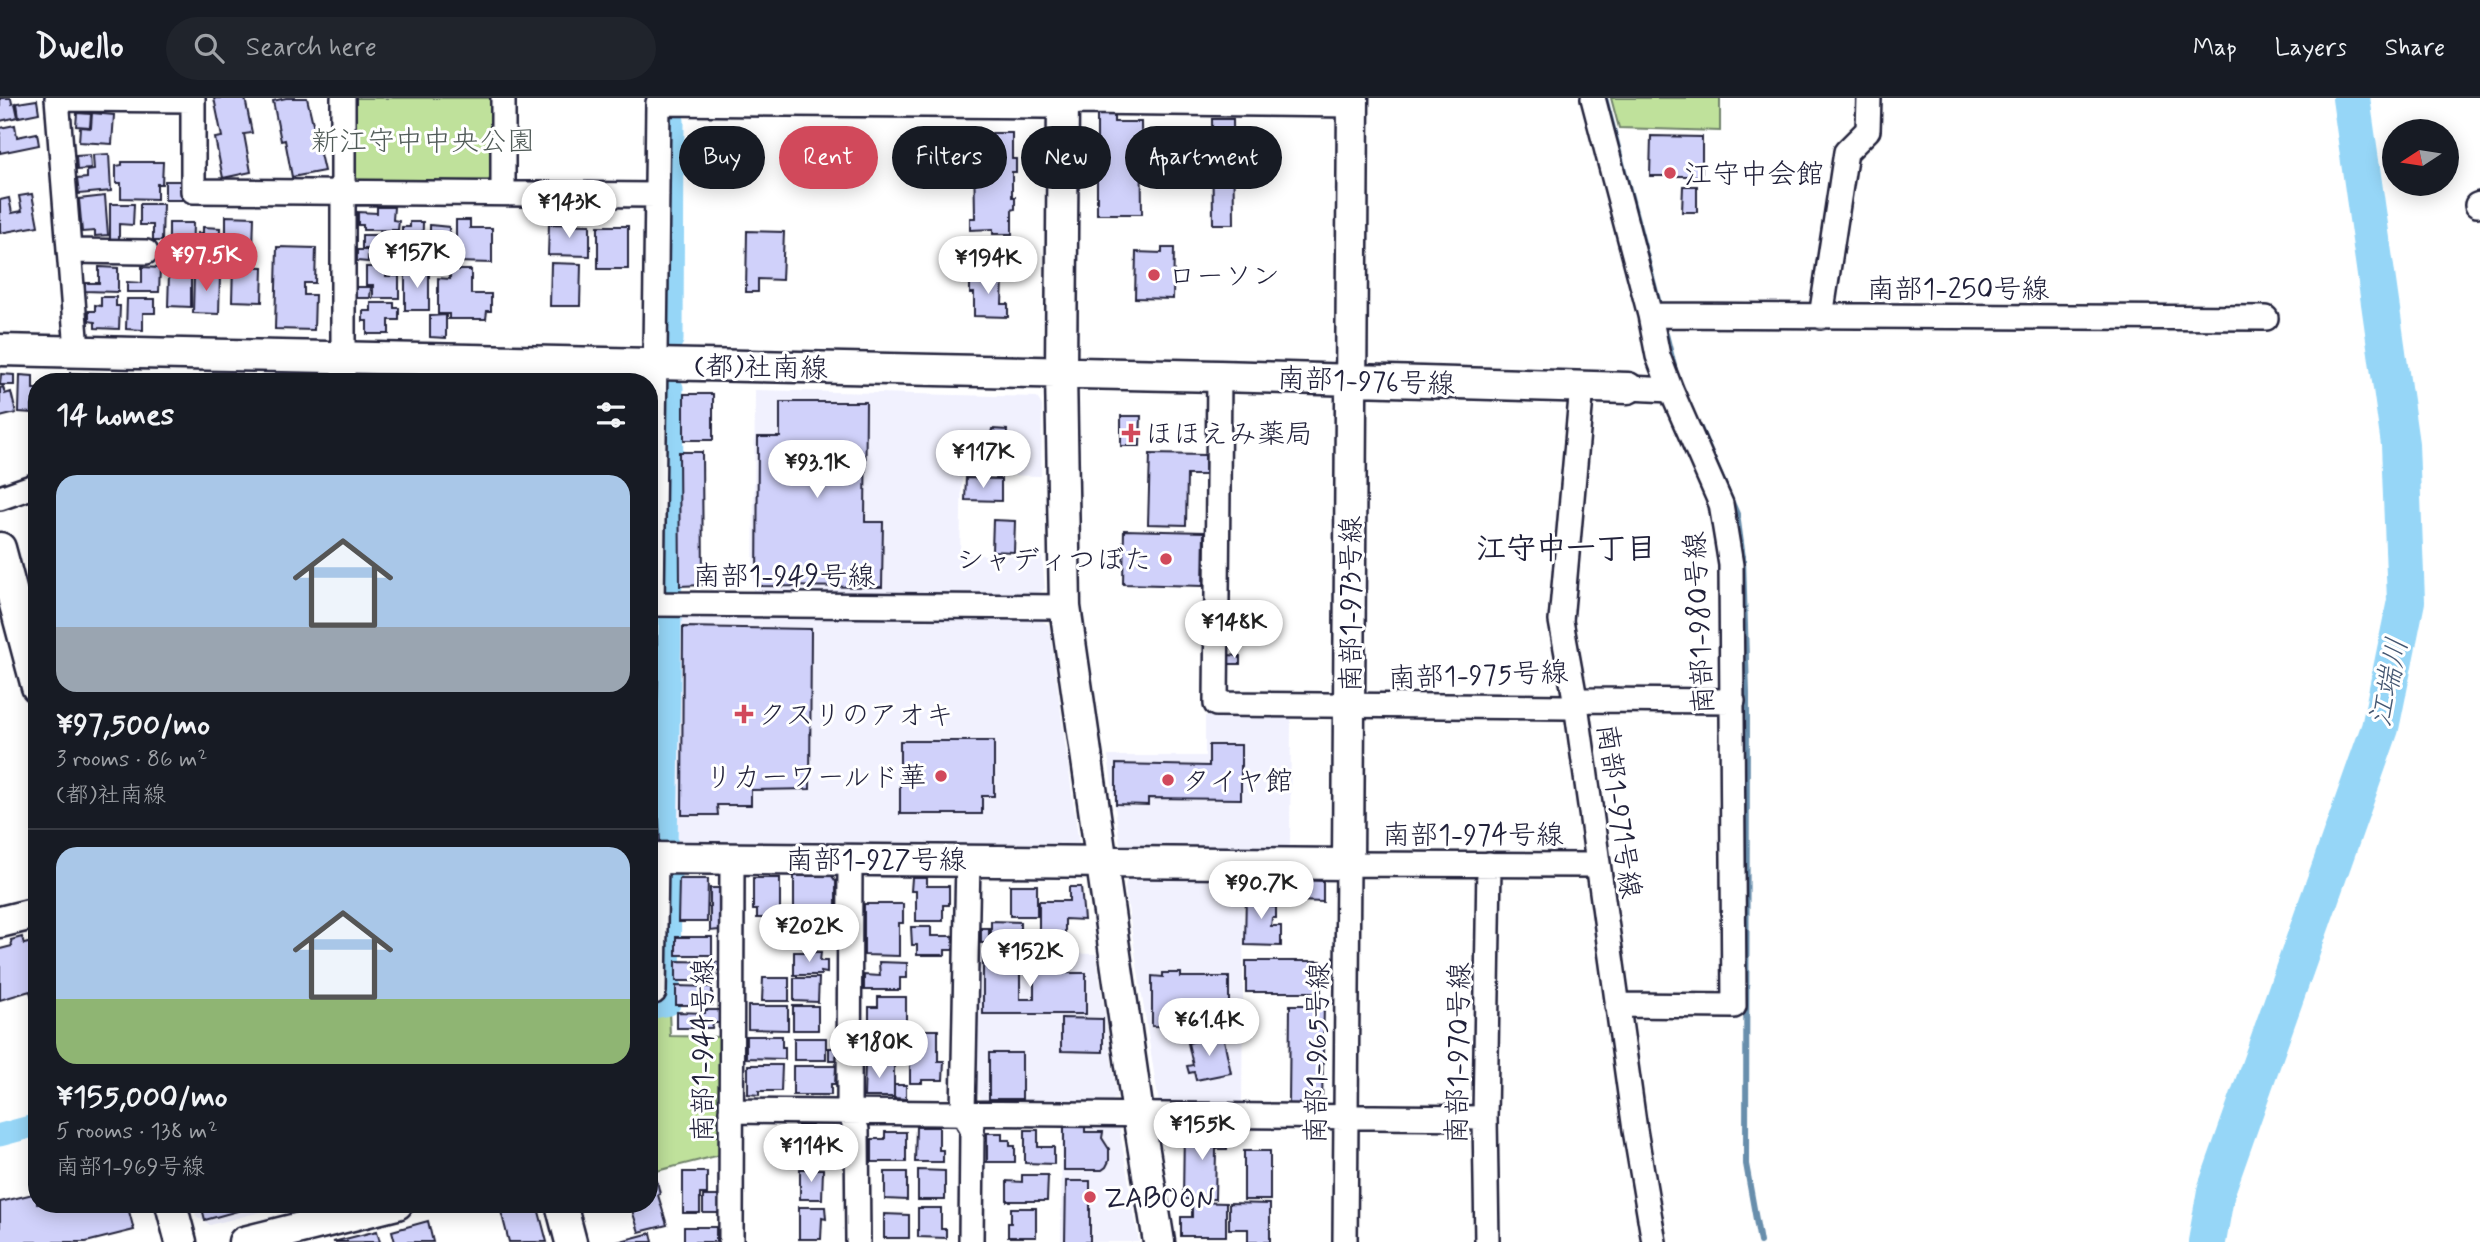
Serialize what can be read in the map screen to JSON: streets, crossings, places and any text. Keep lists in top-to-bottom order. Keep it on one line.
{"streets":{"street":["南部1-250号線","(都)社南線","南部1-976号線","南部1-949号線","南部1-973号線","南部1-980号線","南部1-975号線","南部1-971号線","南部1-974号線","南部1-927号線","南部1-944号線","南部1-965号線","南部1-970号線"]},"crossings":[["南部1-250号線","南部1-980号線"],["(都)社南線","南部1-976号線"],["(都)社南線","南部1-949号線"],["南部1-976号線","南部1-973号線"],["南部1-976号線","南部1-980号線"],["南部1-976号線","南部1-975号線"],["南部1-976号線","南部1-971号線"],["南部1-949号線","南部1-973号線"],["南部1-973号線","南部1-975号線"],["南部1-973号線","南部1-974号線"],["南部1-973号線","南部1-965号線"],["南部1-980号線","南部1-975号線"],["南部1-980号線","南部1-971号線"],["南部1-975号線","南部1-971号線"],["南部1-971号線","南部1-974号線"],["南部1-974号線","南部1-965号線"],["南部1-974号線","南部1-970号線"],["南部1-927号線","南部1-944号線"]],"districts":["江守中一丁目"],"water":["江端川"],"parks":["新江守中中央公園"],"places":{"other":["江守中会館","ローソン","シャディつぼた","リカーワールド華","タイヤ館","ZABOON"],"health":["ほほえみ薬局","クスリのアオキ"]},"north":"left","page":{"header":"Dwello","search":"Search here","nav":["Map","Layers","Share"],"chip":["Buy","Rent","Filters","New","Apartment"],"price":["¥143K","¥157K","¥97.5K","¥194K","¥117K","¥93.1K","¥148K","¥90.7K","¥202K","¥152K","¥61.4K","¥180K","¥155K","¥114K"],"heading":"14 homes","list":[{"name":"¥97,500/mo","note":"3 rooms · 86 m² · (都)社南線"},{"name":"¥155,000/mo","note":"5 rooms · 138 m² · 南部1-969号線"}]}}
